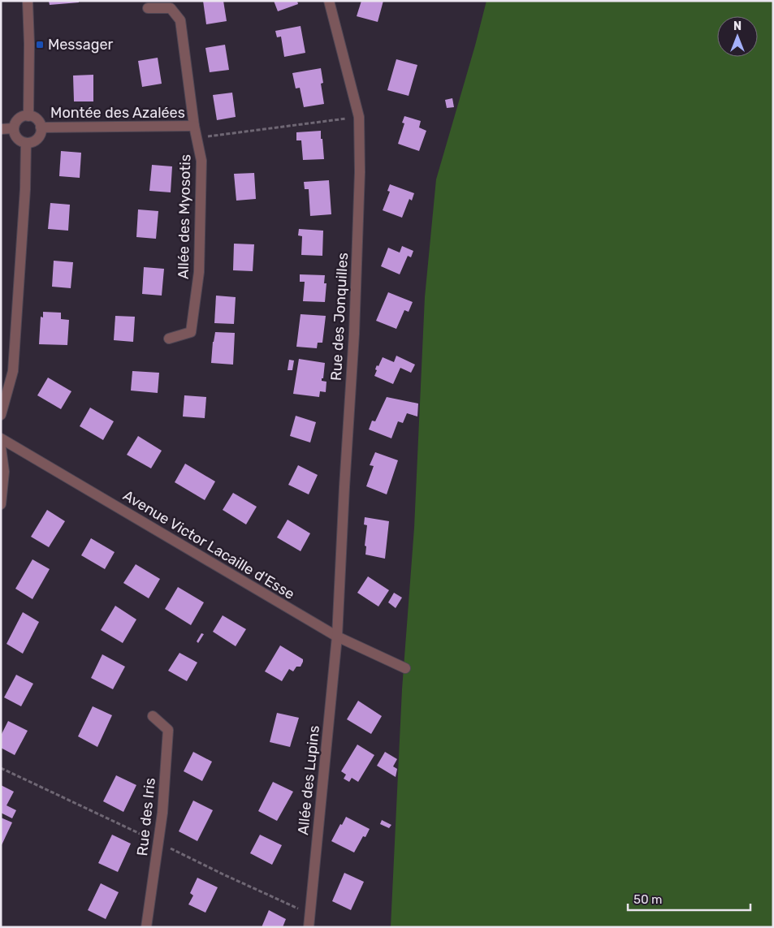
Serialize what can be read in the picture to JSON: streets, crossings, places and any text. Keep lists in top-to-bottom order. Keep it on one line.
{"streets":{"street":["Montée des Azalées","Allée des Myosotis","Rue des Jonquilles","Avenue Victor Lacaille d'Esse","Allée des Lupins","Rue des Iris"]},"crossings":[["Montée des Azalées","Allée des Myosotis"],["Rue des Jonquilles","Avenue Victor Lacaille d'Esse"],["Rue des Jonquilles","Allée des Lupins"],["Avenue Victor Lacaille d'Esse","Allée des Lupins"]],"places":{"transit":["Messager"]},"scale_bar":"50 m","north":"top"}
